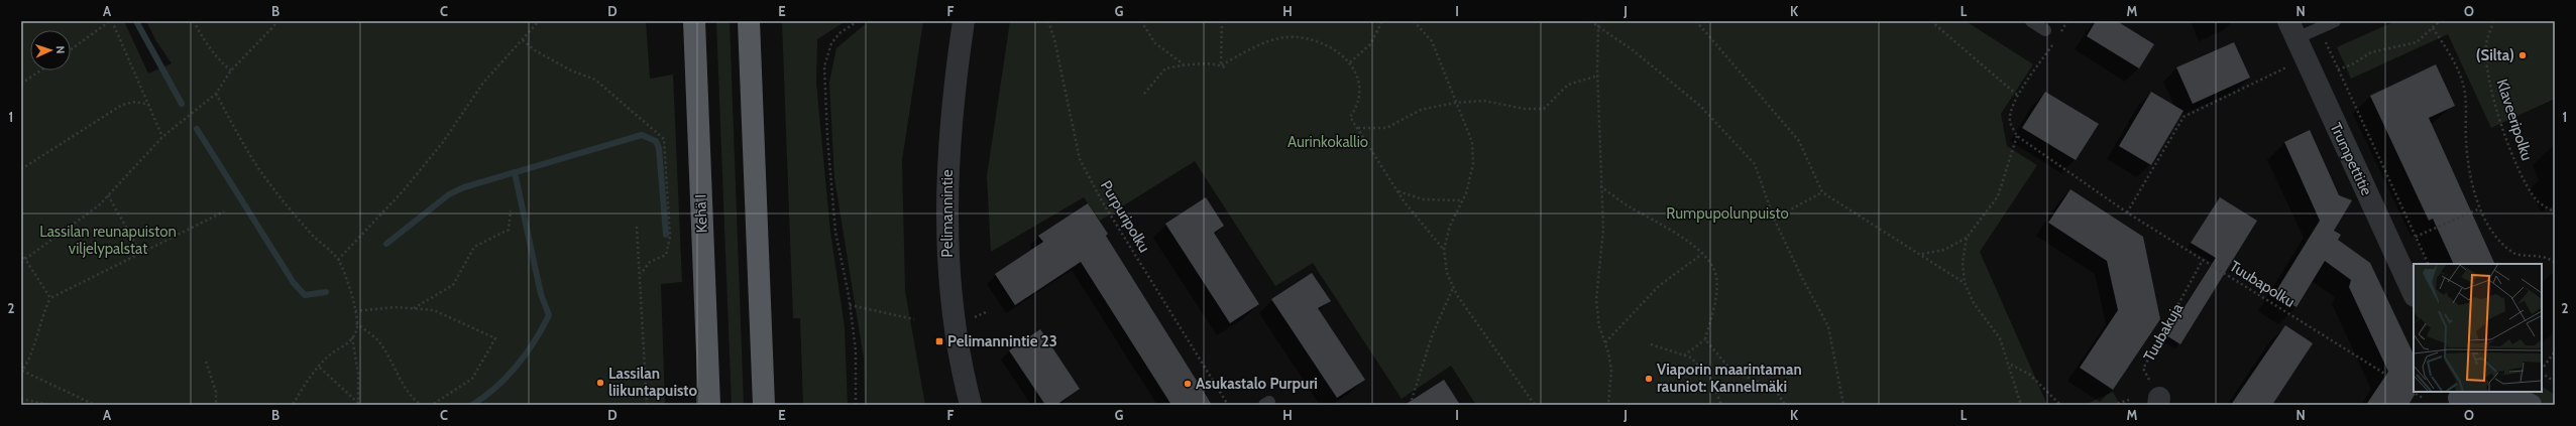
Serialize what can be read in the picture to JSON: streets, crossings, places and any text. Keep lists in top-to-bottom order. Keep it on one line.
{"streets":{"highway":["Kehä I"],"street":["Trumpettitie","Pelimannintie"],"path":["Klaveeripolku","Purpuripolku","Tuubapolku","Tuubakuja"]},"crossings":[["Tuubapolku","Tuubakuja"]],"parks":["Aurinkokallio","Rumpupolunpuisto","Lassilan reunapuiston viljelypalstat"],"places":{"other":["(Silta)","Viaporin maarintaman rauniot: Kannelmäki","Lassilan liikuntapuisto","Asukastalo Purpuri"],"transit":["Pelimannintie 23"]},"north":"right","grid":{"columns":["A","B","C","D","E","F","G","H","I","J","K","L","M","N","O"],"rows":["1","2"]}}
